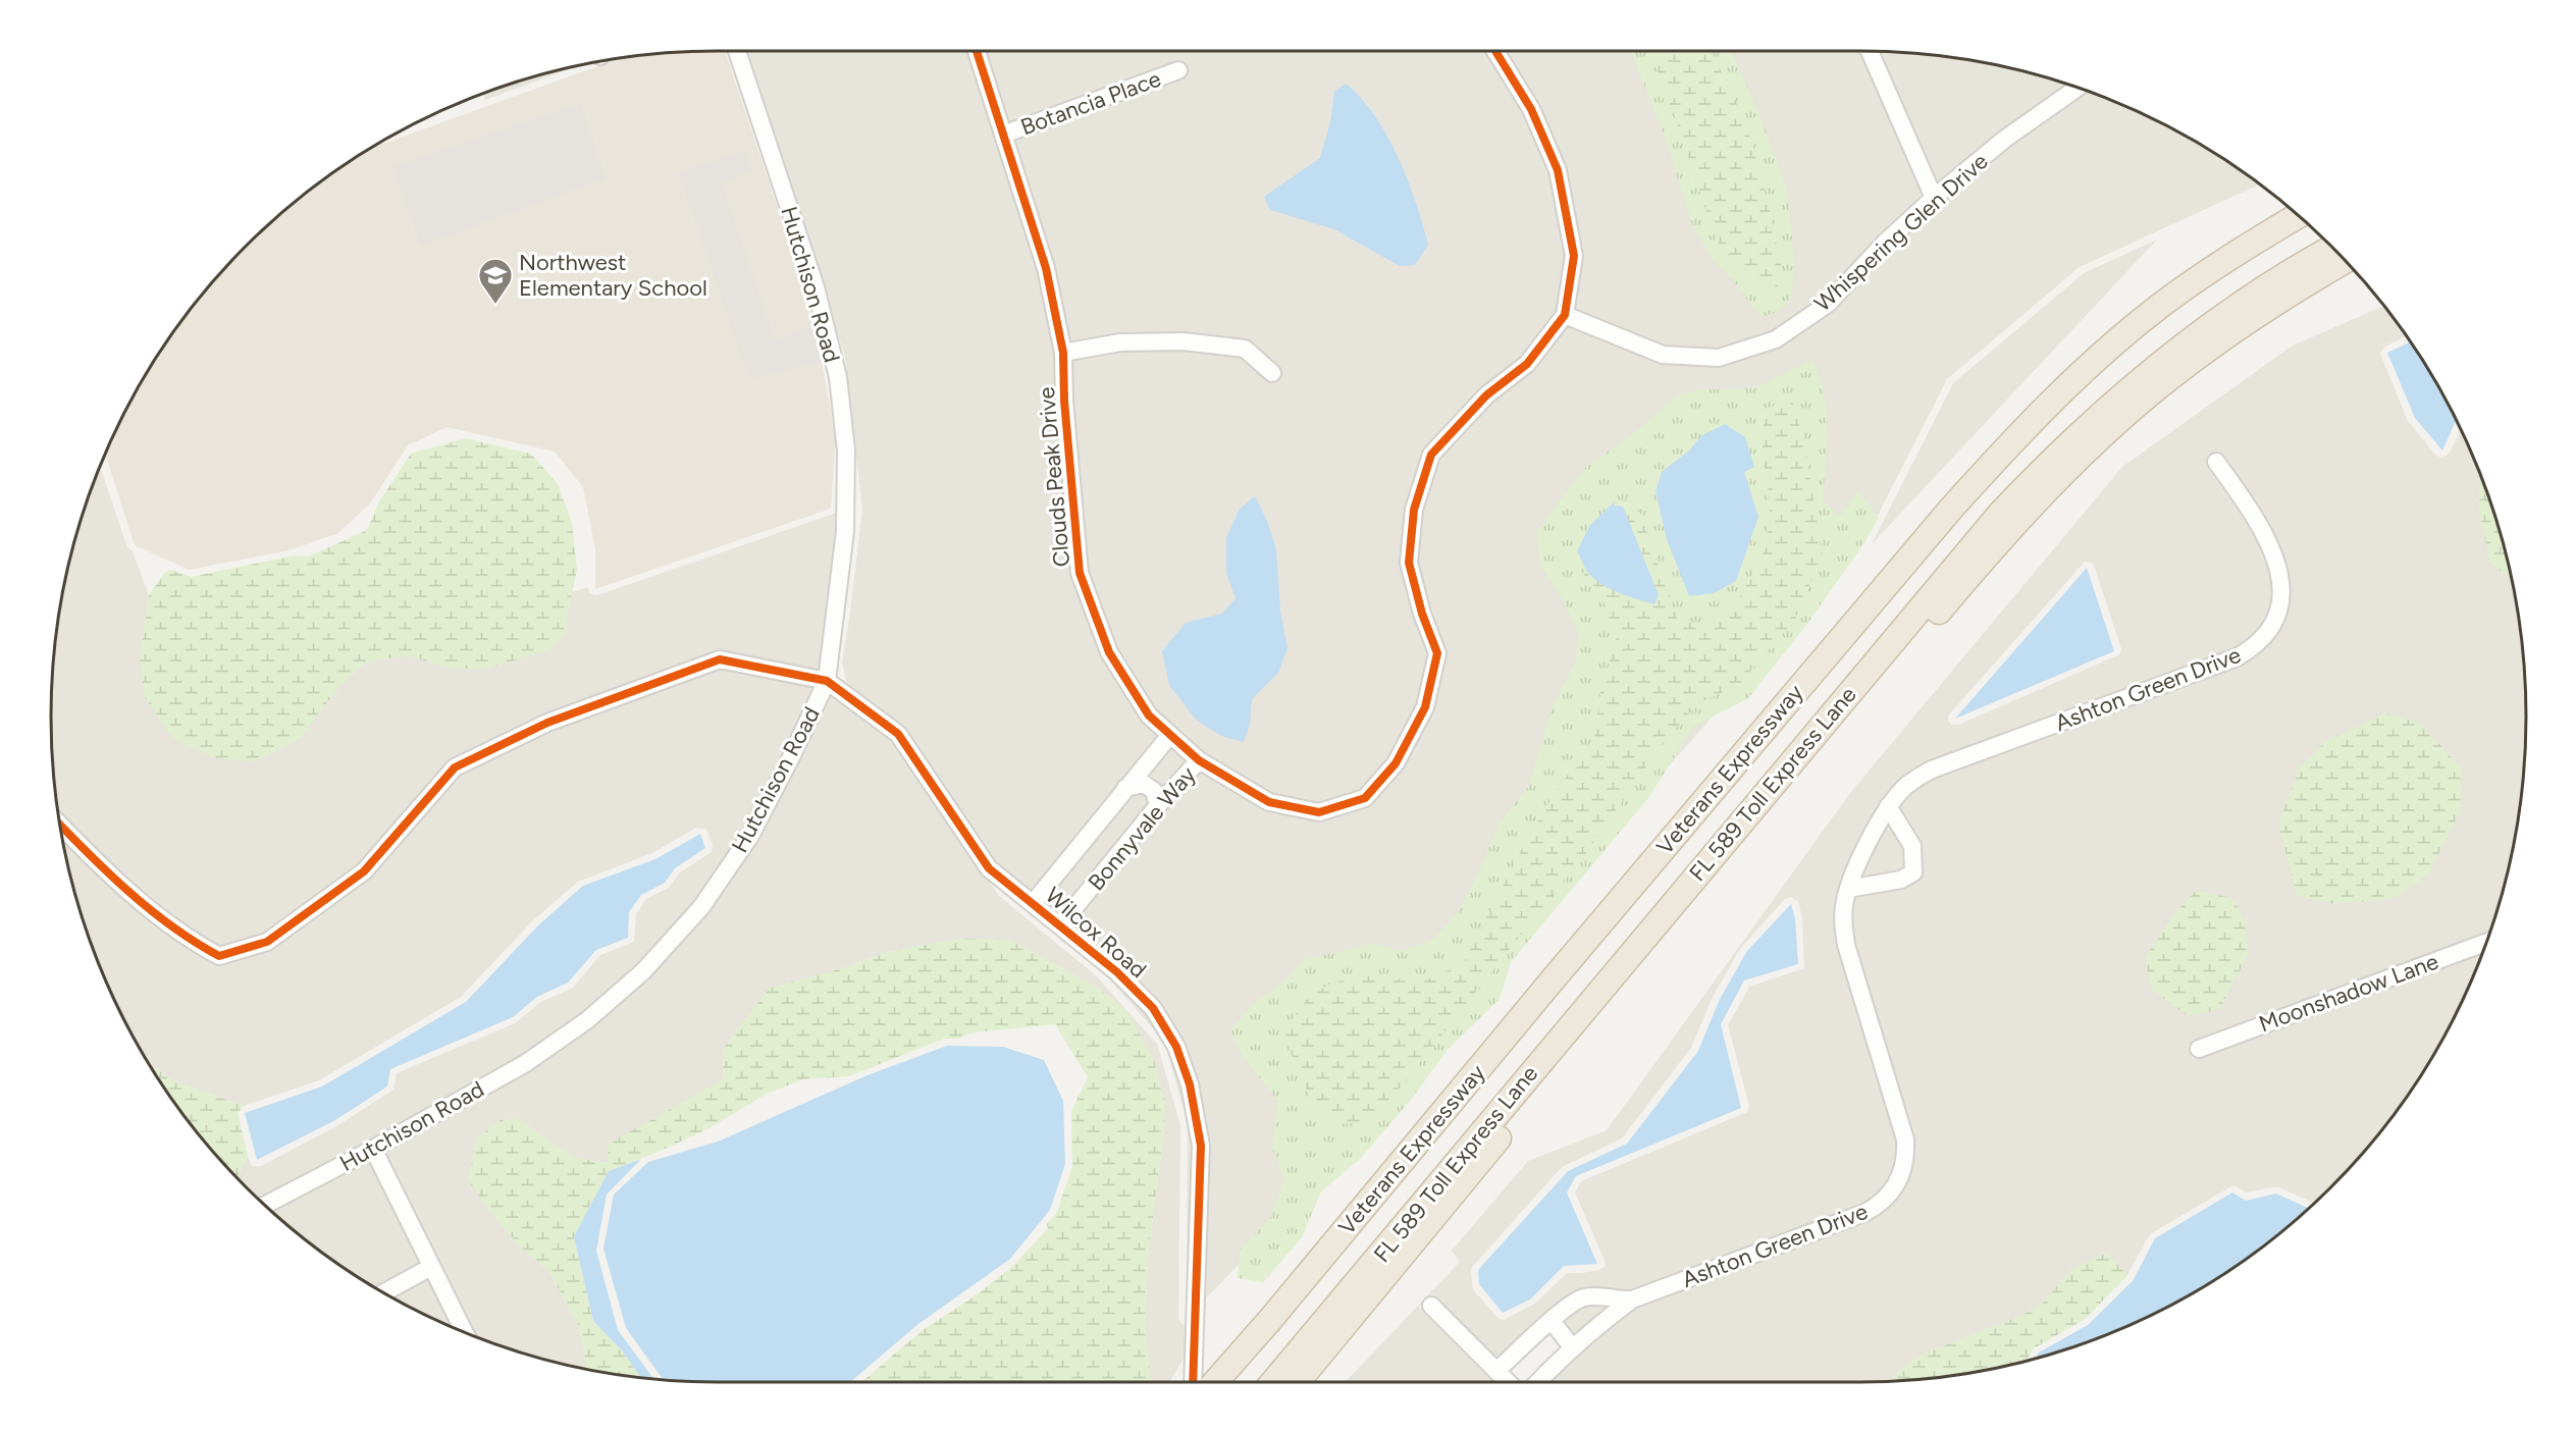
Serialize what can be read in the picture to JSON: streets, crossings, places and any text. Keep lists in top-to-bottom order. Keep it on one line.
{"streets":{"highway":["Veterans Expressway","FL 589 Toll Express Lane"],"street":["Botancia Place","Whispering Glen Drive","Hutchison Road","Clouds Peak Drive","Ashton Green Drive","Bonnyvale Way","Wilcox Road","Moonshadow Lane"]},"crossings":[["Botancia Place","Clouds Peak Drive"],["Whispering Glen Drive","Clouds Peak Drive"],["Hutchison Road","Wilcox Road"],["Clouds Peak Drive","Bonnyvale Way"],["Bonnyvale Way","Wilcox Road"]],"places":{"school or university":["Northwest Elementary School"]}}
